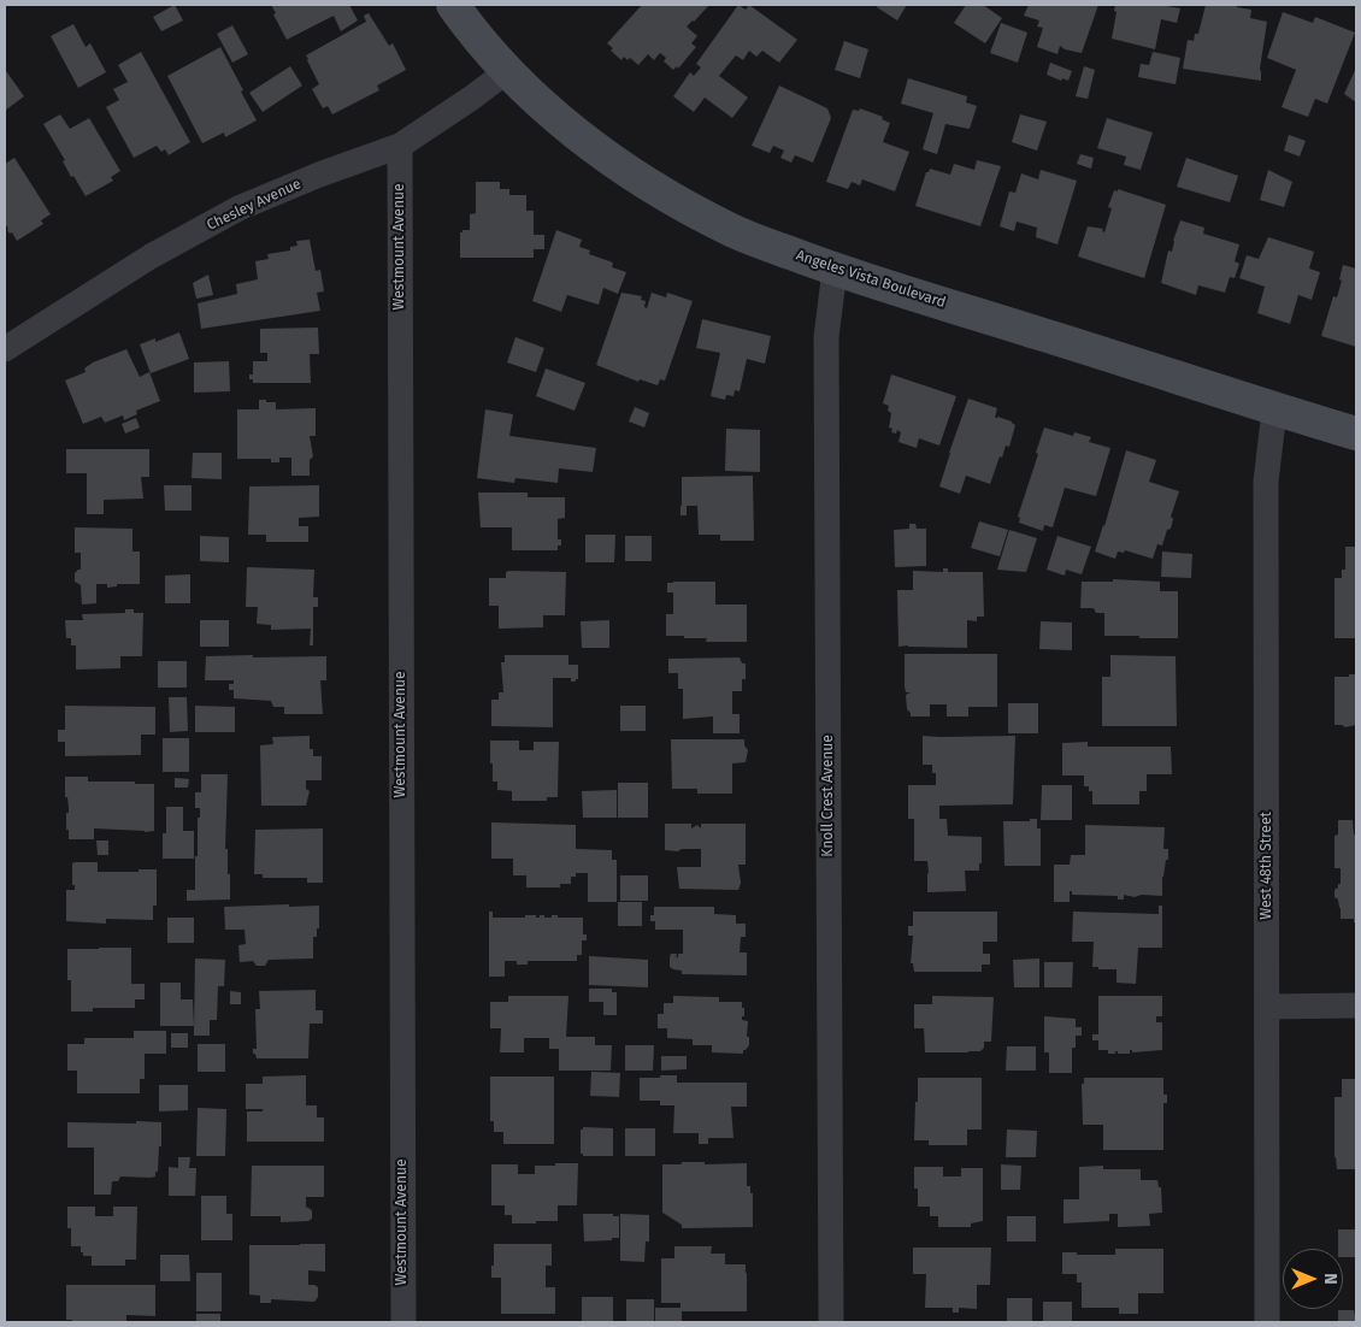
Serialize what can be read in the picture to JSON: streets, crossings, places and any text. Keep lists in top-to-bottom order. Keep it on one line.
{"streets":{"street":["Chesley Avenue","Westmount Avenue","Angeles Vista Boulevard","Knoll Crest Avenue","West 48th Street"]},"crossings":[["Chesley Avenue","Westmount Avenue"],["Chesley Avenue","Angeles Vista Boulevard"],["Angeles Vista Boulevard","Knoll Crest Avenue"],["Angeles Vista Boulevard","West 48th Street"]],"north":"right"}
